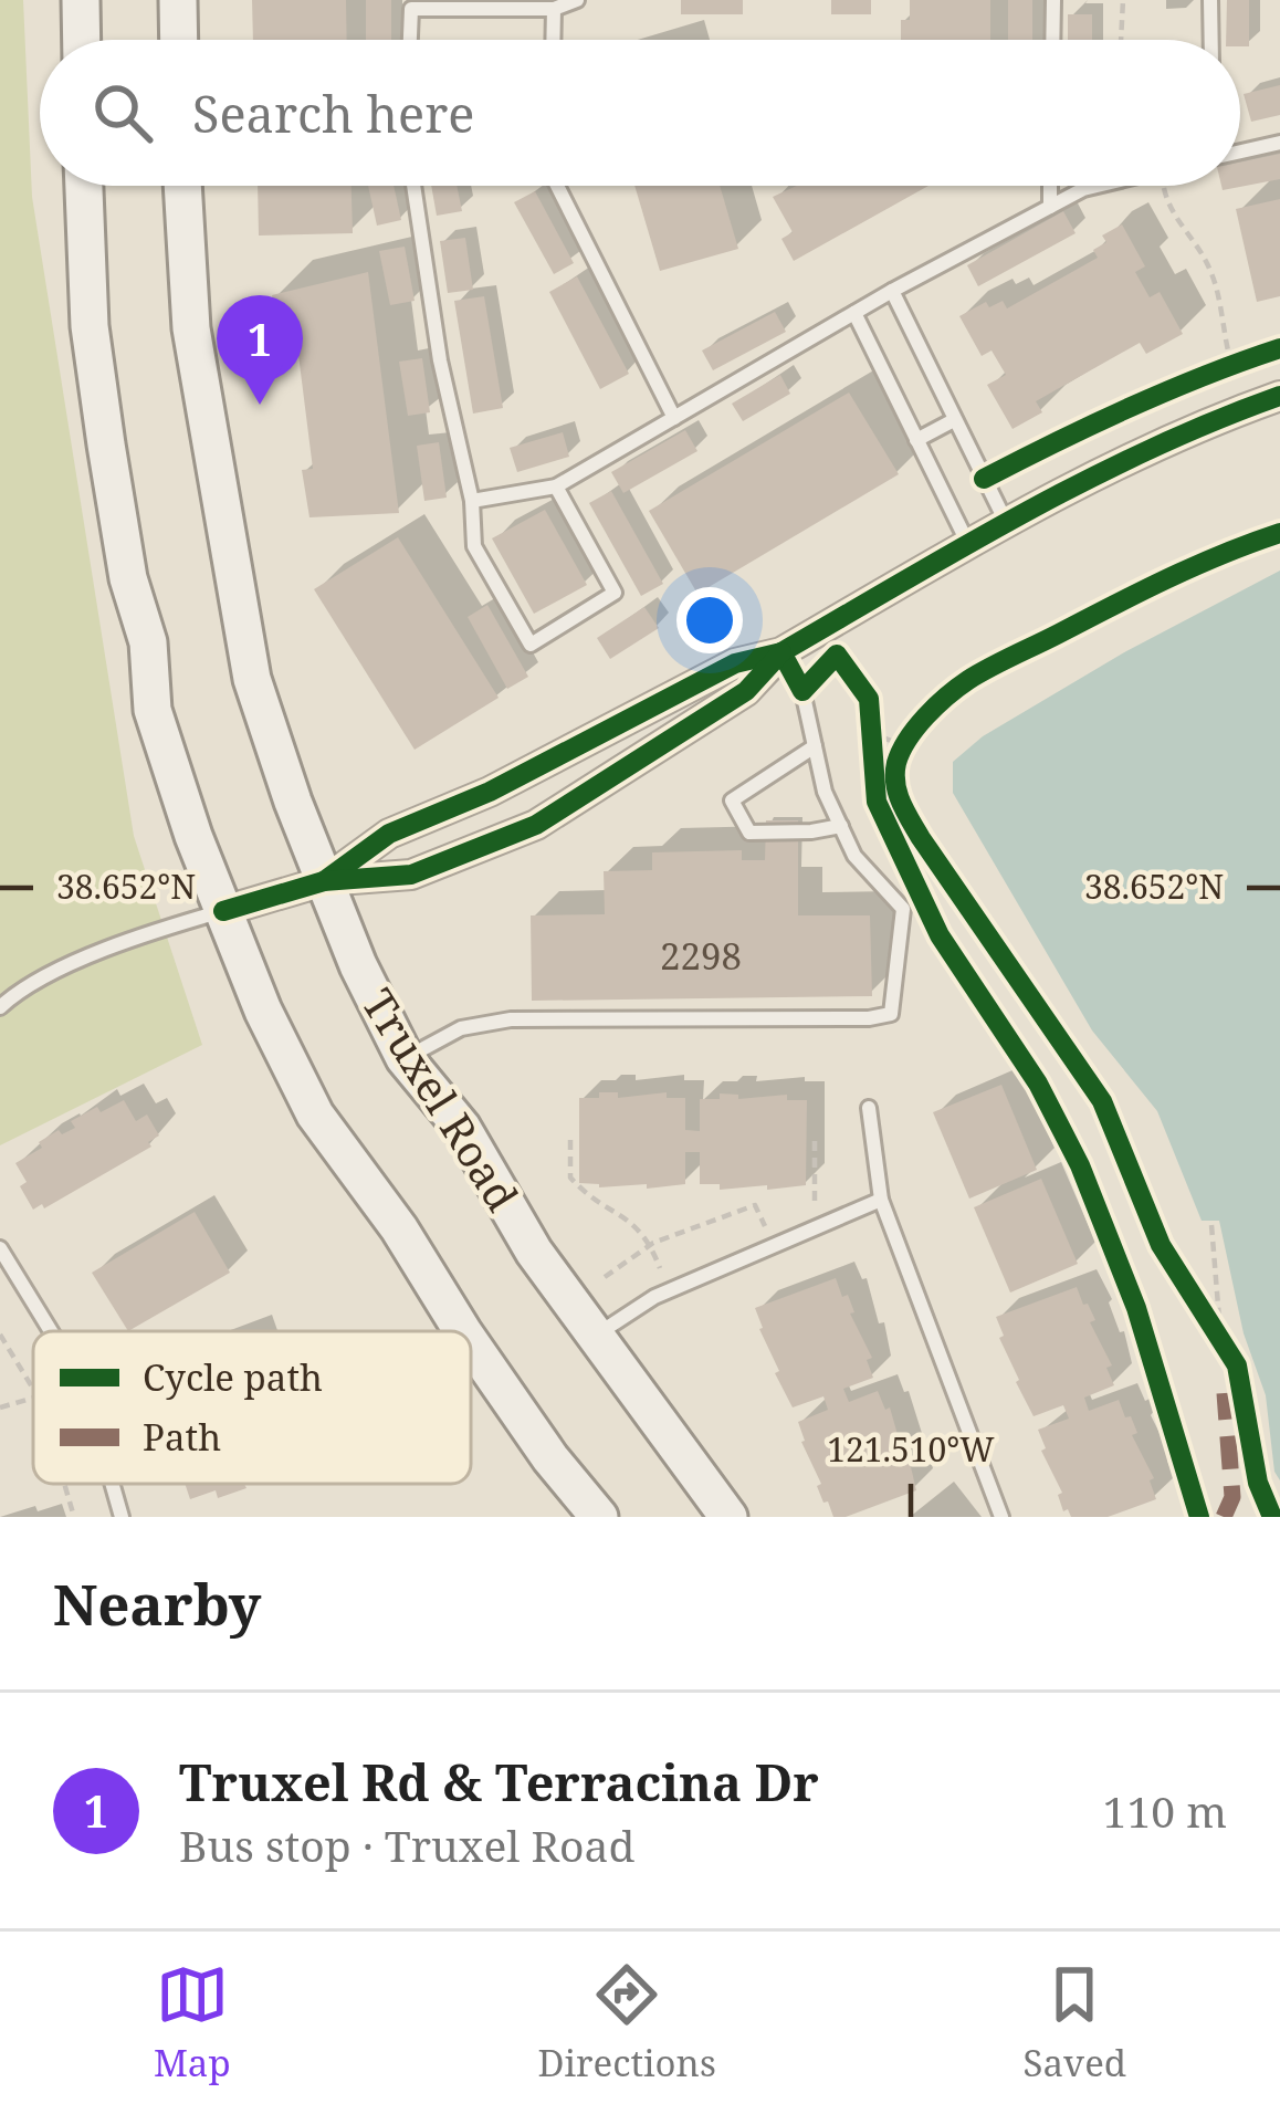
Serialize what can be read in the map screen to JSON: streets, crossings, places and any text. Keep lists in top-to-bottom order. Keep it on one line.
{"streets":{"main road":["Truxel Road"]},"house_numbers":["2298"],"legend":["Cycle path","Path"],"page":{"search":"Search here","pins":"1","heading":"Nearby","list":[{"mark":"1","name":"Truxel Rd & Terracina Dr","note":"Bus stop · Truxel Road","value":"110 m"}],"nav":["Map","Directions","Saved"]},"coordinates":["38.652°N","121.510°W"]}
